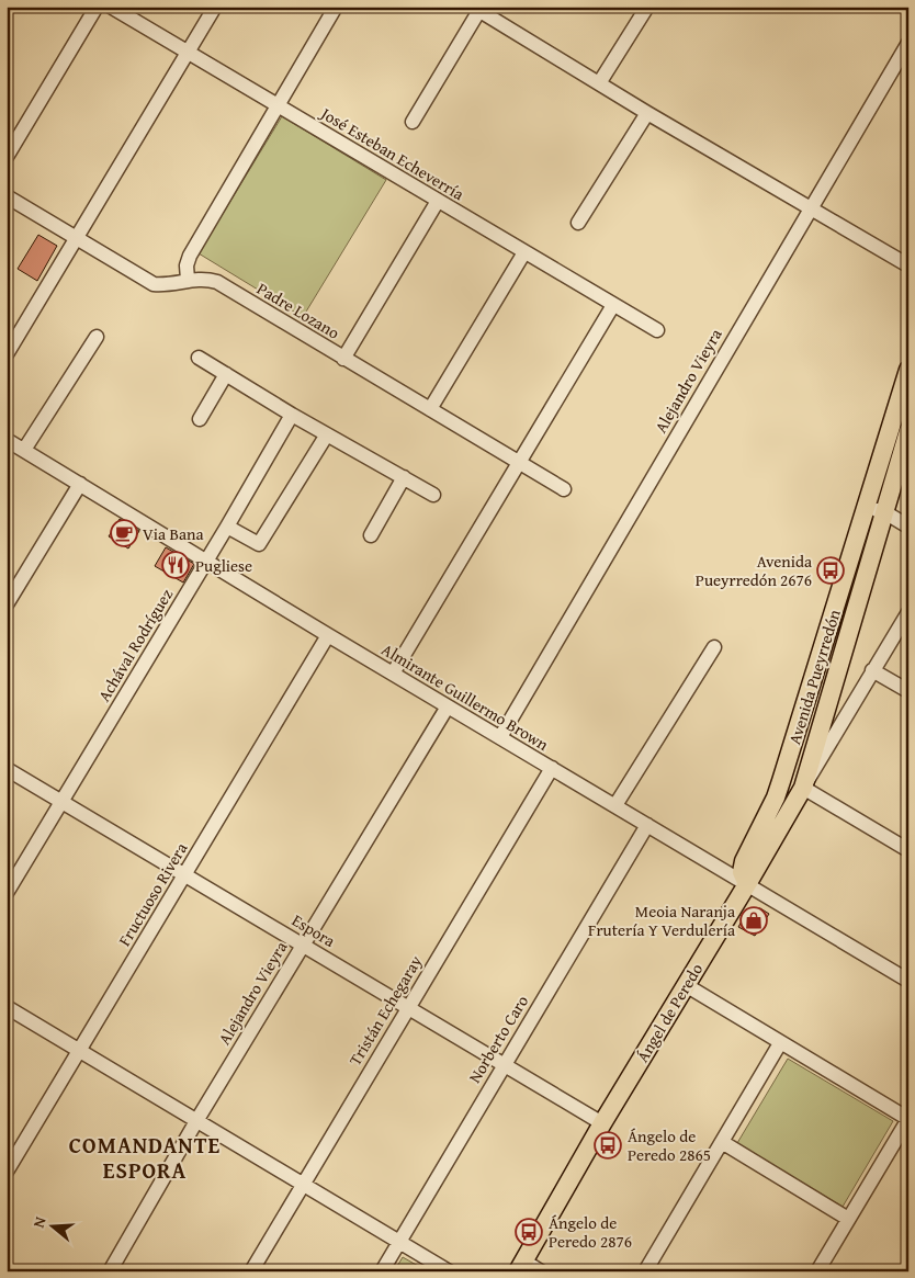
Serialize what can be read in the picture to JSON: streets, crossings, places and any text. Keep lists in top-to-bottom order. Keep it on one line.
{"streets":{"main road":["Avenida Pueyrredón","Ángel de Peredo"],"street":["José Esteban Echeverría","Padre Lozano","Alejandro Vieyra","Achával Rodríguez","Almirante Guillermo Brown","Fructuoso Rivera","Espora","Tristán Echegaray","Norberto Caro"]},"crossings":[["Alejandro Vieyra","Almirante Guillermo Brown"],["Alejandro Vieyra","Espora"],["Achával Rodríguez","Almirante Guillermo Brown"],["Achával Rodríguez","Espora"],["Avenida Pueyrredón","Almirante Guillermo Brown"],["Avenida Pueyrredón","Ángel de Peredo"],["Almirante Guillermo Brown","Fructuoso Rivera"],["Almirante Guillermo Brown","Tristán Echegaray"],["Almirante Guillermo Brown","Ángel de Peredo"],["Almirante Guillermo Brown","Norberto Caro"],["Fructuoso Rivera","Espora"],["Espora","Tristán Echegaray"],["Espora","Ángel de Peredo"],["Espora","Norberto Caro"]],"districts":["COMANDANTE ESPORA"],"places":{"cafe":["Via Bana"],"restaurant":["Pugliese"],"bus stop":["Avenida Pueyrredón 2676","Ángelo de Peredo 2865","Ángelo de Peredo 2876"],"shop":["Meoia Naranja Frutería Y Verdulería"]},"north":"left"}
